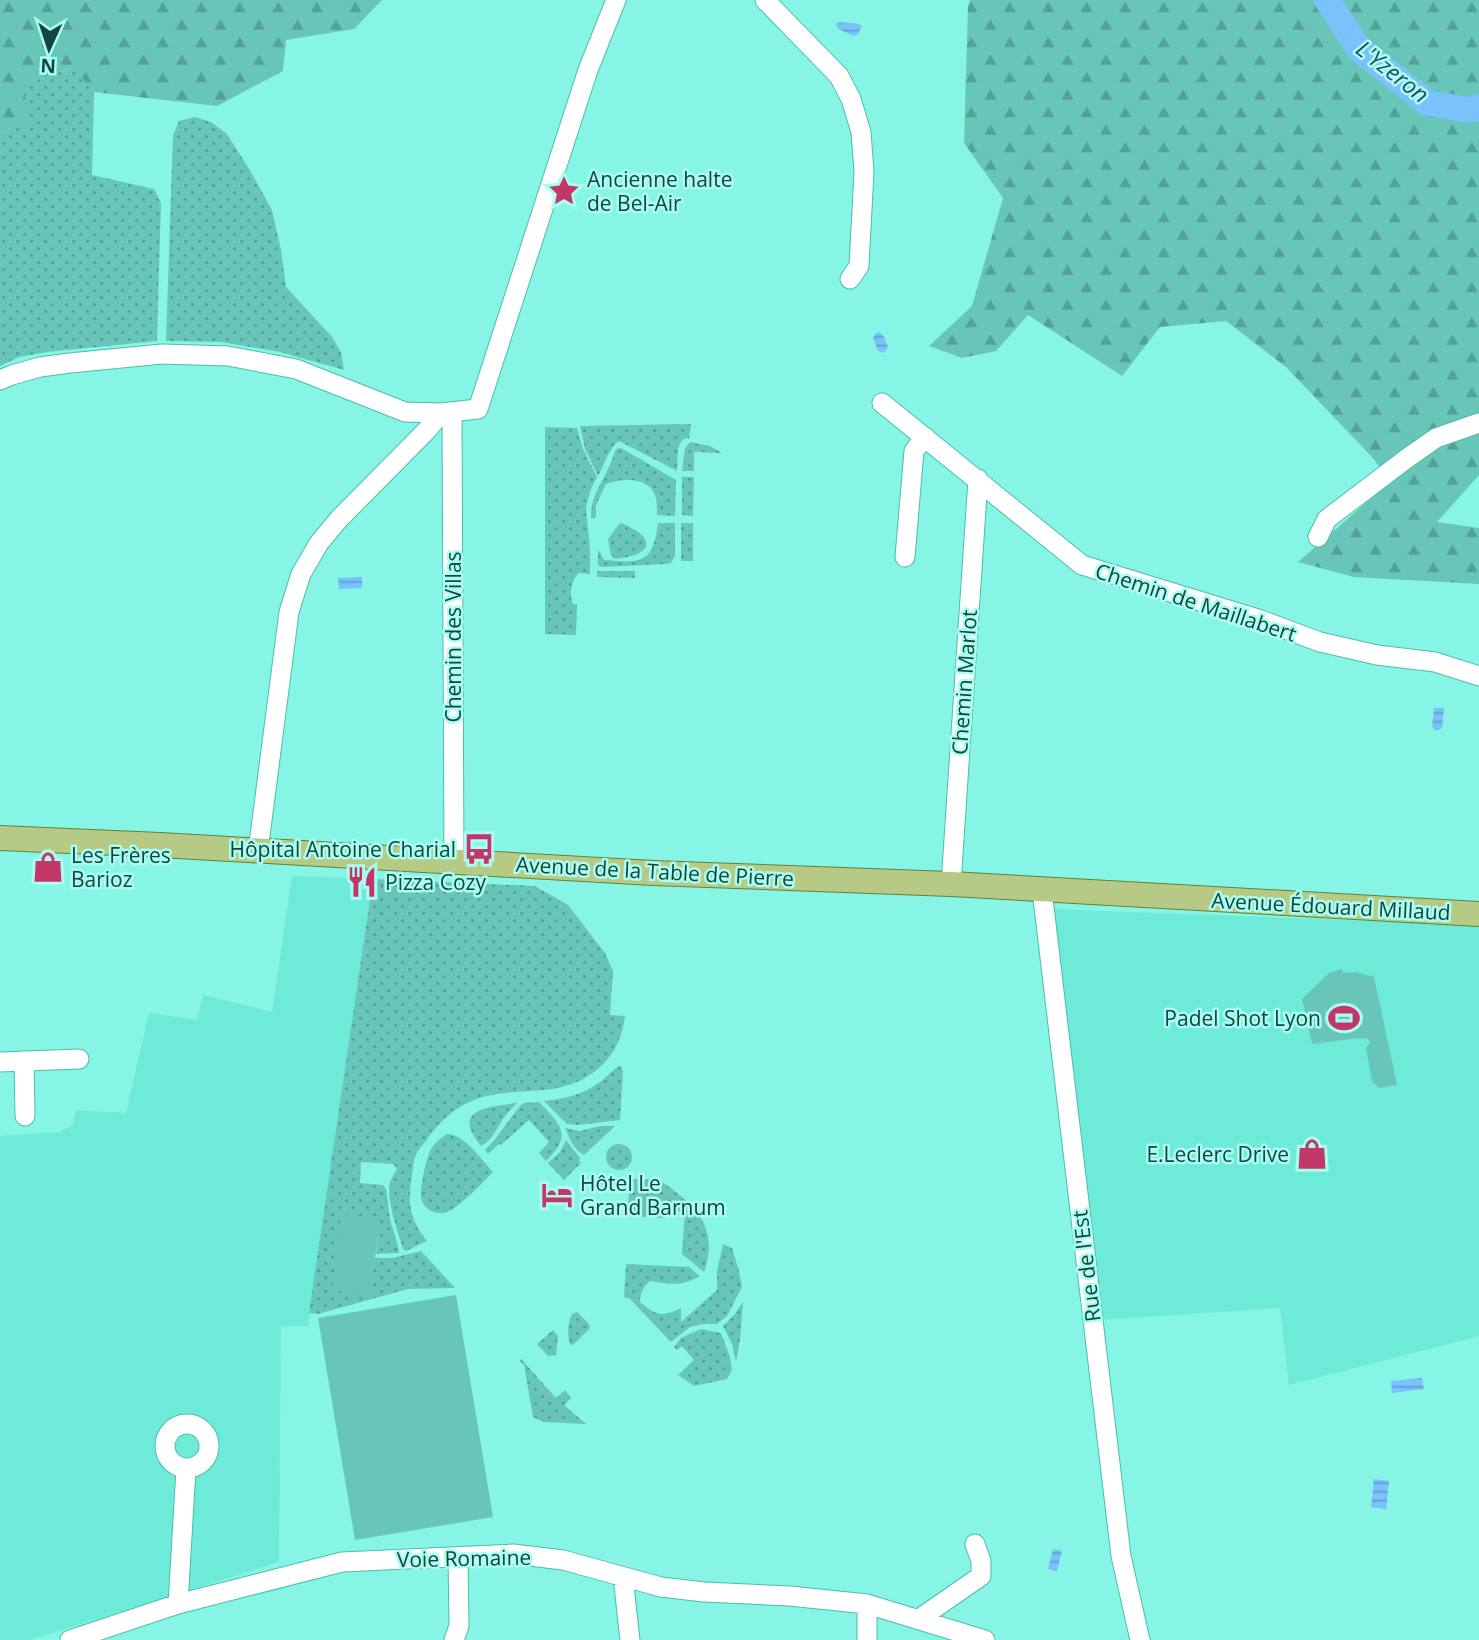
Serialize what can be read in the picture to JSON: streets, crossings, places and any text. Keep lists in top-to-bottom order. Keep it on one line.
{"streets":{"main road":["Avenue de la Table de Pierre","Avenue Édouard Millaud"],"street":["Chemin de Maillabert","Chemin des Villas","Chemin Marlot","Rue de l'Est","Voie Romaine"]},"crossings":[["Chemin de Maillabert","Chemin Marlot"],["Chemin des Villas","Avenue de la Table de Pierre"],["Chemin Marlot","Avenue de la Table de Pierre"],["Avenue de la Table de Pierre","Avenue Édouard Millaud"],["Avenue de la Table de Pierre","Rue de l'Est"]],"water":["L'Yzeron"],"places":{"place":["Ancienne halte de Bel-Air"],"bus stop":["Hôpital Antoine Charial"],"shop":["Les Frères Barioz","E.Leclerc Drive"],"restaurant":["Pizza Cozy"],"sports":["Padel Shot Lyon"],"hotel":["Hôtel Le Grand Barnum"]},"north":"bottom"}
